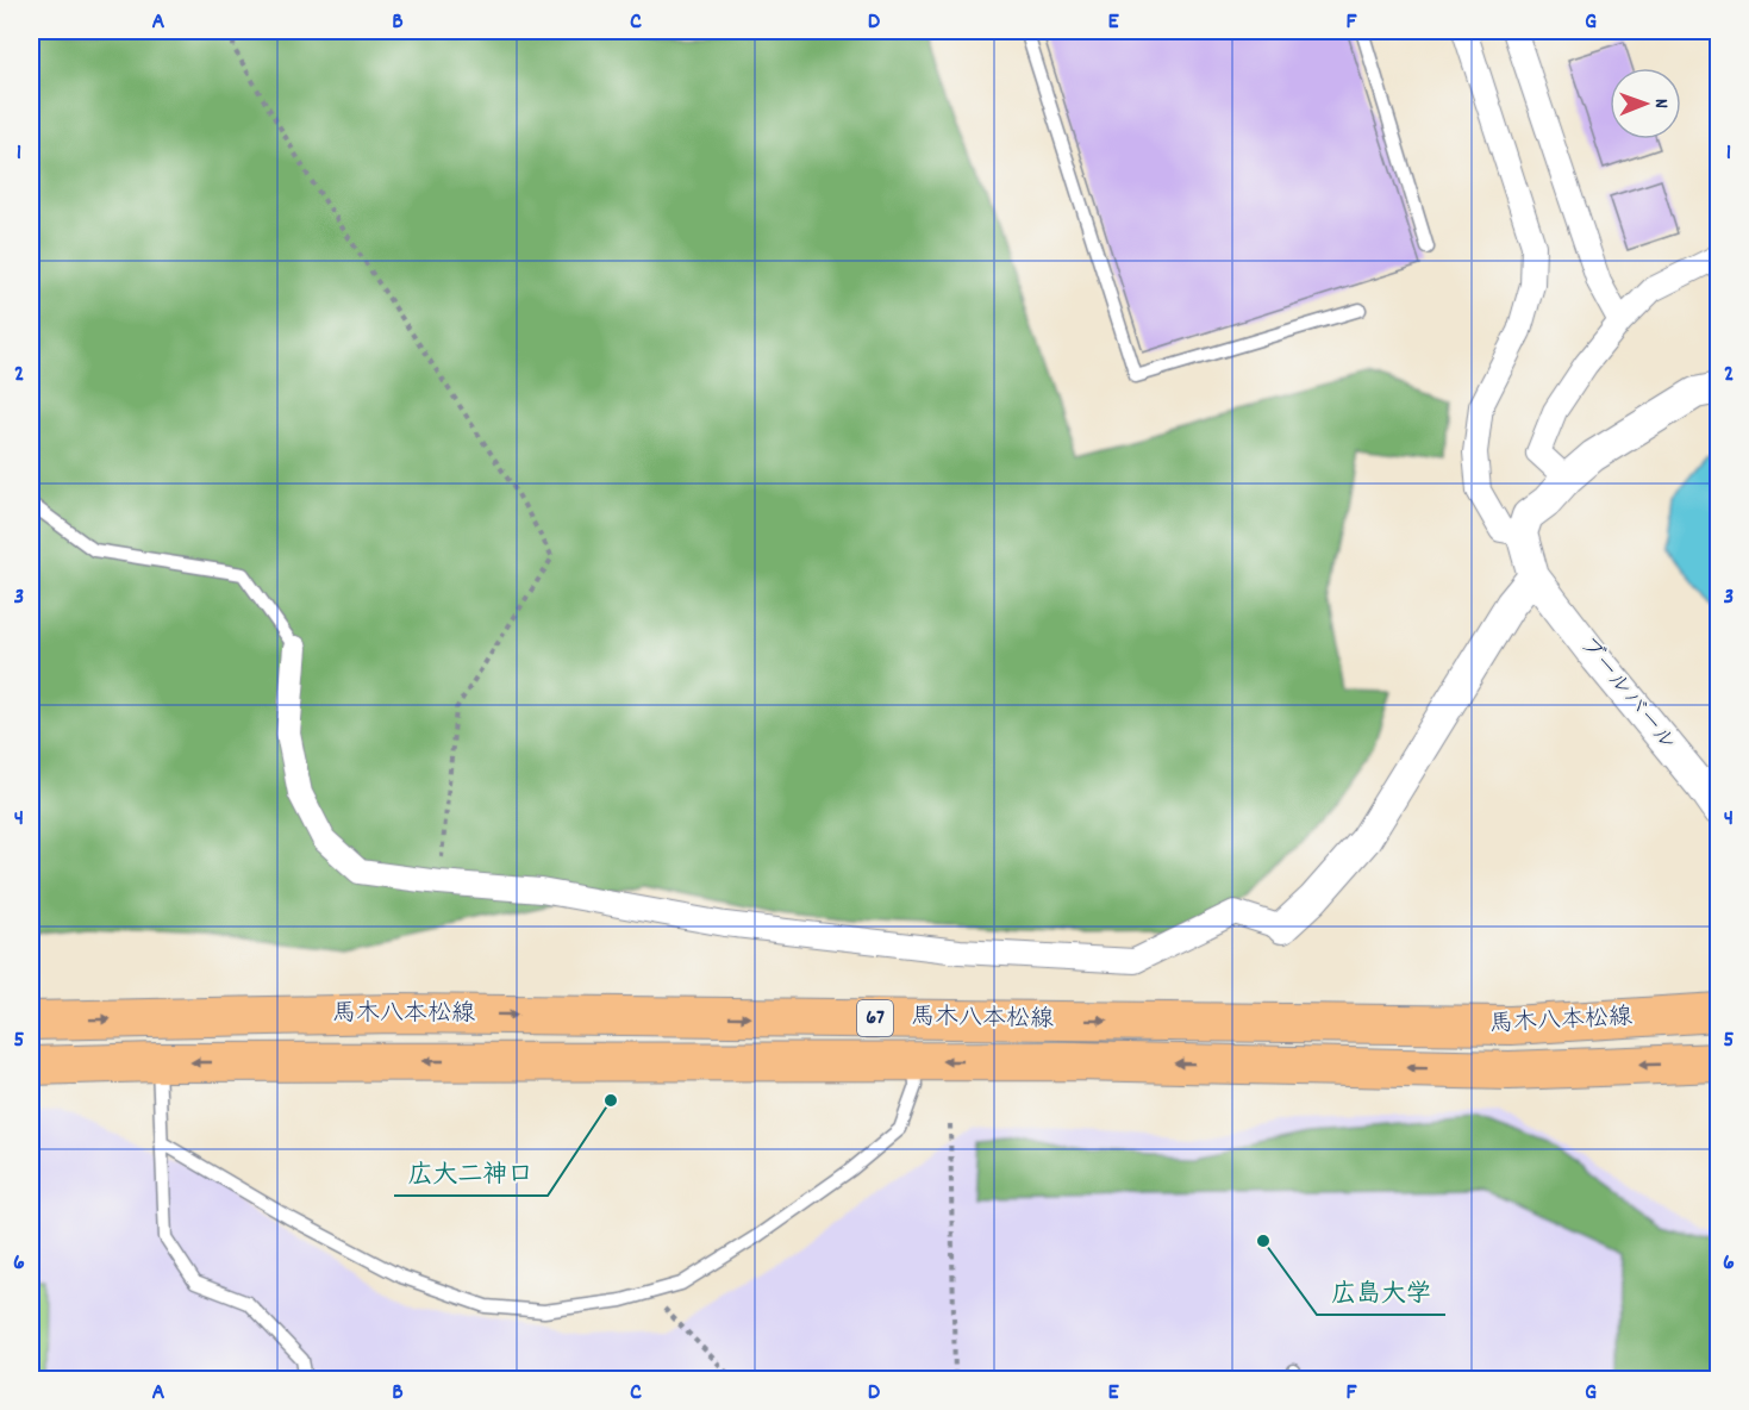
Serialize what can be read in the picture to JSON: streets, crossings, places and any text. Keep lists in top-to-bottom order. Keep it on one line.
{"streets":{"main road":["馬木八本松線","67"],"street":["ブールバール"]},"places":["広大二神口","広島大学"],"north":"right","grid":{"columns":["A","B","C","D","E","F","G"],"rows":["1","2","3","4","5","6"]}}
